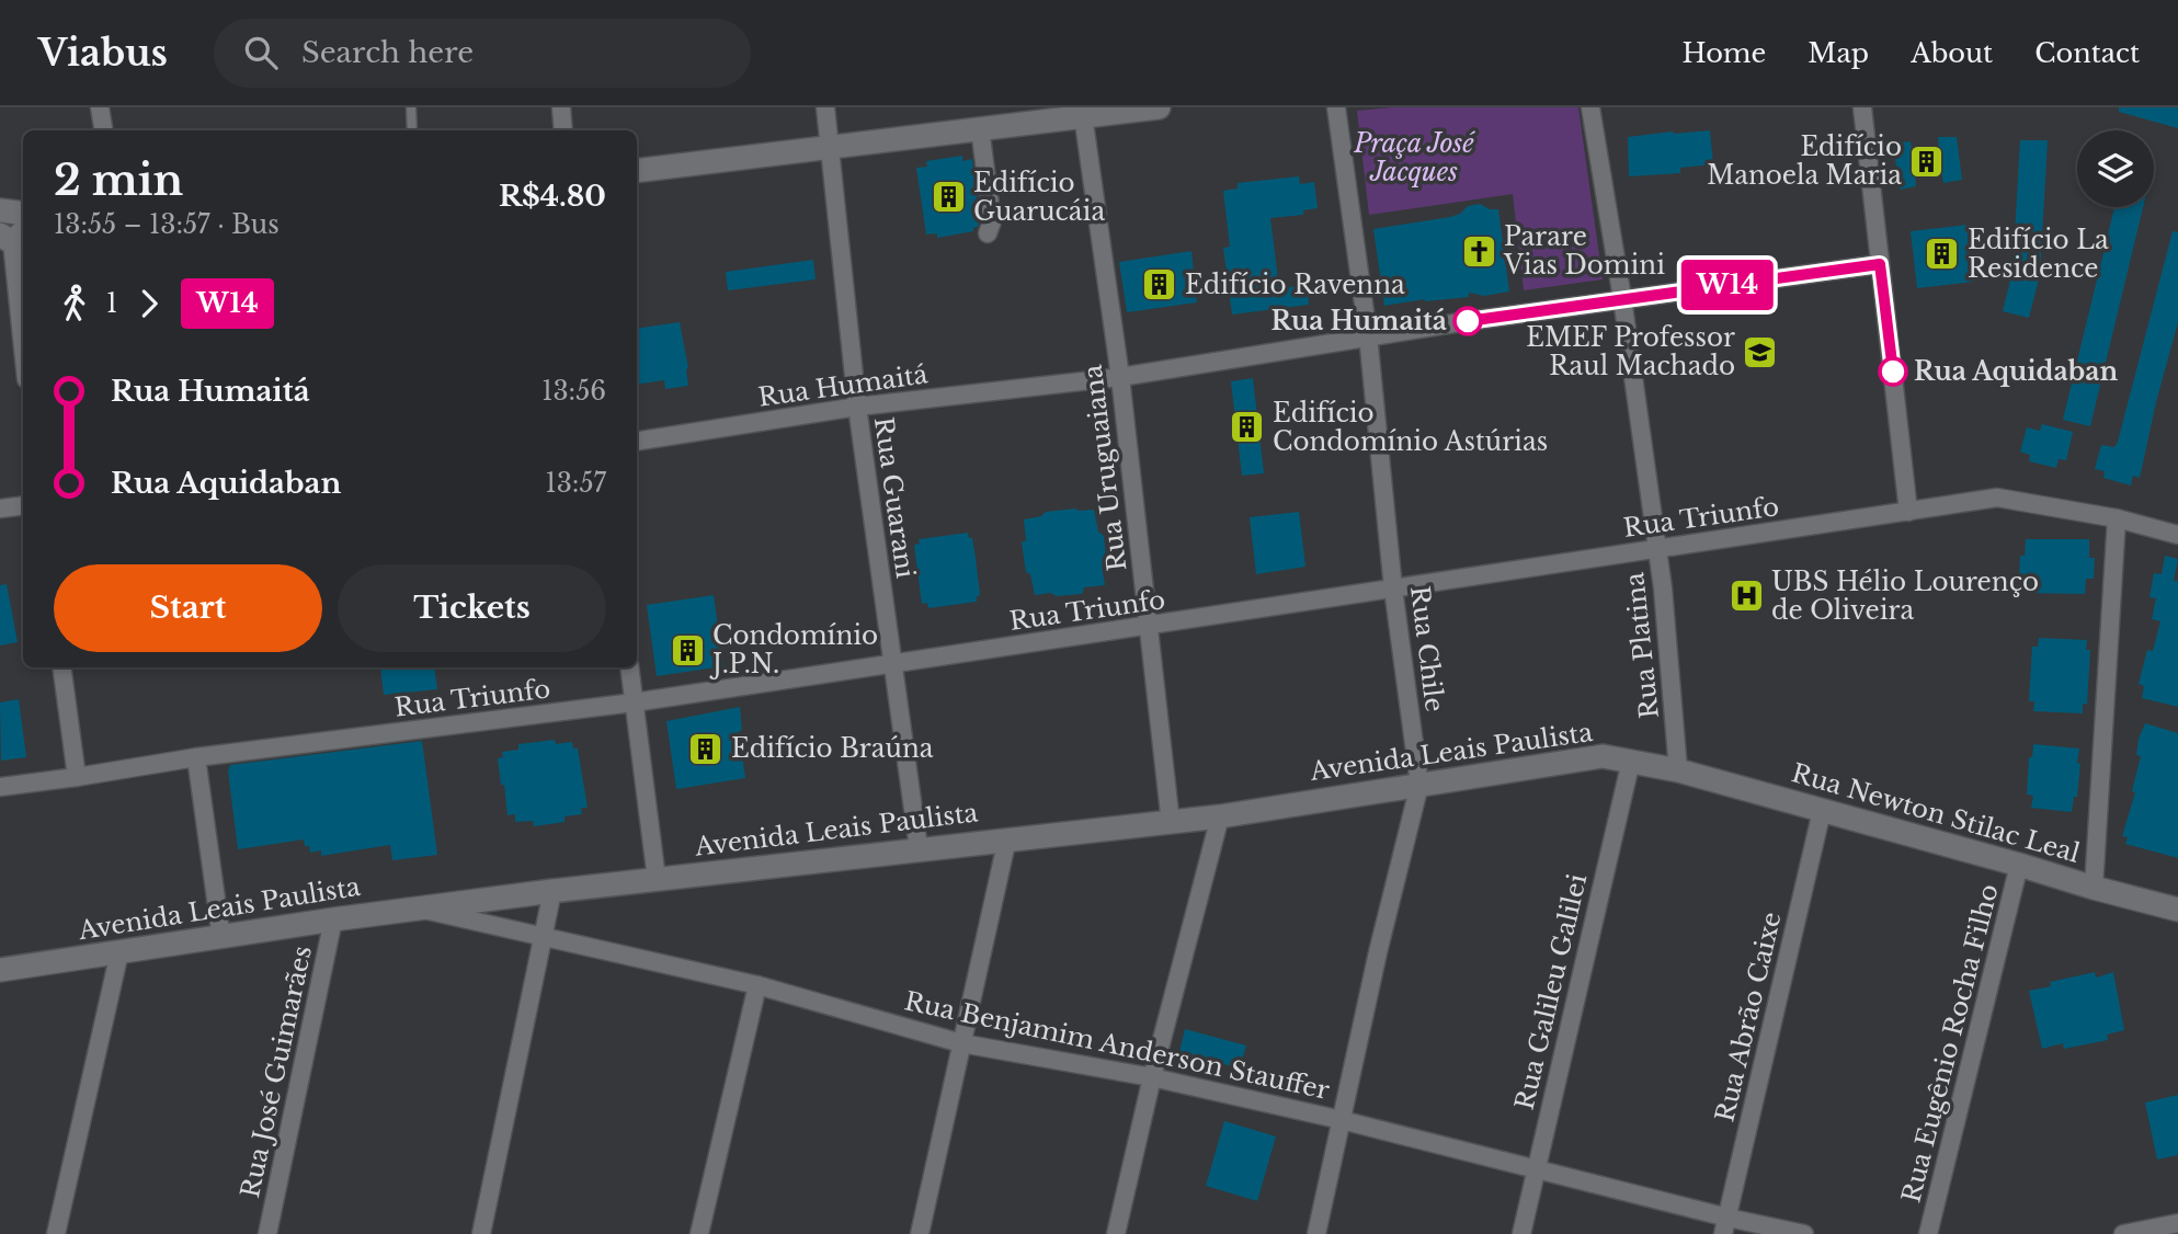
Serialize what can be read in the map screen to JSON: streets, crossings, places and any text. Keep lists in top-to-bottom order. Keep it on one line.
{"streets":{"street":["Rua Humaitá","Rua Uruguaiana","Rua Guarani","Rua Triunfo","Rua Platina","Rua Chile","Avenida Leais Paulista","Rua Newton Stilac Leal","Rua Galileu Galilei","Rua Abrão Caixe","Rua Eugênio Rocha Filho","Rua Benjamim Anderson Stauffer","Rua José Guimarães"]},"crossings":[["Rua Humaitá","Rua Uruguaiana"],["Rua Humaitá","Rua Guarani"],["Rua Humaitá","Rua Platina"],["Rua Humaitá","Rua Chile"],["Rua Uruguaiana","Rua Triunfo"],["Rua Uruguaiana","Avenida Leais Paulista"],["Rua Guarani","Rua Triunfo"],["Rua Guarani","Avenida Leais Paulista"],["Rua Triunfo","Rua Platina"],["Rua Triunfo","Rua Chile"],["Rua Platina","Avenida Leais Paulista"],["Rua Platina","Rua Newton Stilac Leal"],["Rua Chile","Avenida Leais Paulista"],["Rua Chile","Rua Benjamim Anderson Stauffer"],["Avenida Leais Paulista","Rua Newton Stilac Leal"],["Avenida Leais Paulista","Rua Galileu Galilei"],["Avenida Leais Paulista","Rua Benjamim Anderson Stauffer"],["Avenida Leais Paulista","Rua José Guimarães"],["Rua Newton Stilac Leal","Rua Abrão Caixe"],["Rua Newton Stilac Leal","Rua Eugênio Rocha Filho"],["Rua Galileu Galilei","Rua Benjamim Anderson Stauffer"],["Rua Abrão Caixe","Rua Benjamim Anderson Stauffer"]],"parks":["Praça José Jacques"],"places":{"building":["Edifício Manoela Maria","Edifício Guarucáia","Edifício La Residence","Edifício Ravenna","Edifício Condomínio Astúrias","Condomínio J.P.N.","Edifício Braúna"],"church":["Parare Vias Domini"],"other":["Rua Humaitá","Rua Aquidaban"],"school or university":["EMEF Professor Raul Machado"],"hospital":["UBS Hélio Lourenço de Oliveira"]},"lines":["bus line W14"],"page":{"header":"Viabus","search":"Search here","nav":["Home","Map","About","Contact"],"on_map":"W14","heading":["2 min","13:55 – 13:57 · Bus","R$4.80"],"legs":["1","W14"],"list":[{"name":"Rua Humaitá","value":"13:56"},{"name":"Rua Aquidaban","value":"13:57"}],"buttons":["Start","Tickets"]}}
